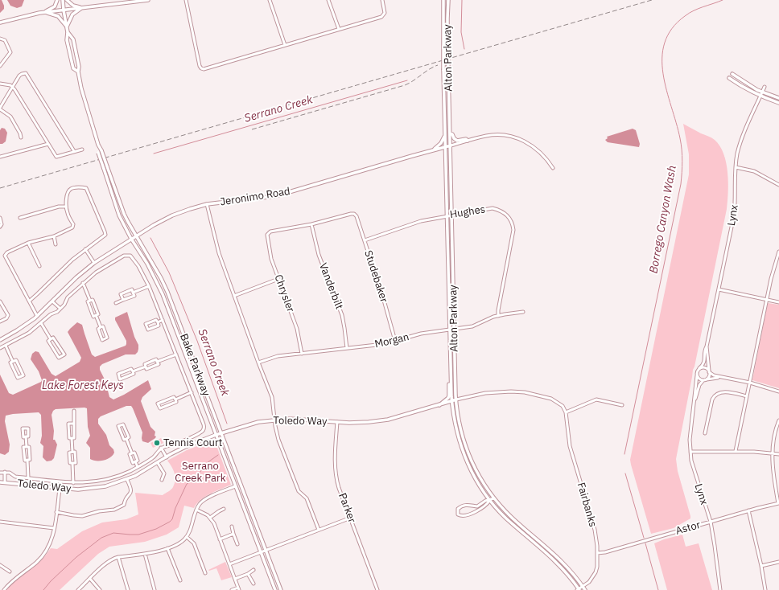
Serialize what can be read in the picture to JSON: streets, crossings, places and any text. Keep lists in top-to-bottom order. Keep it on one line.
{"streets":{"main road":["Alton Parkway","Jeronimo Road","Bake Parkway","Toledo Way"],"street":["Hughes","Lynx","Studebaker","Vanderbilt","Chrysler","Morgan","Fairbanks","Parker","Astor"]},"crossings":[["Alton Parkway","Jeronimo Road"],["Alton Parkway","Hughes"],["Alton Parkway","Morgan"],["Alton Parkway","Toledo Way"],["Alton Parkway","Fairbanks"],["Jeronimo Road","Bake Parkway"],["Hughes","Studebaker"],["Hughes","Morgan"],["Lynx","Astor"],["Studebaker","Vanderbilt"],["Studebaker","Chrysler"],["Studebaker","Morgan"],["Vanderbilt","Chrysler"],["Vanderbilt","Morgan"],["Chrysler","Morgan"],["Bake Parkway","Toledo Way"],["Toledo Way","Fairbanks"],["Toledo Way","Parker"],["Fairbanks","Astor"]],"water":["Serrano Creek","Borrego Canyon Wash","Lake Forest Keys"],"parks":["Serrano Creek Park"],"places":["Tennis Court"]}
